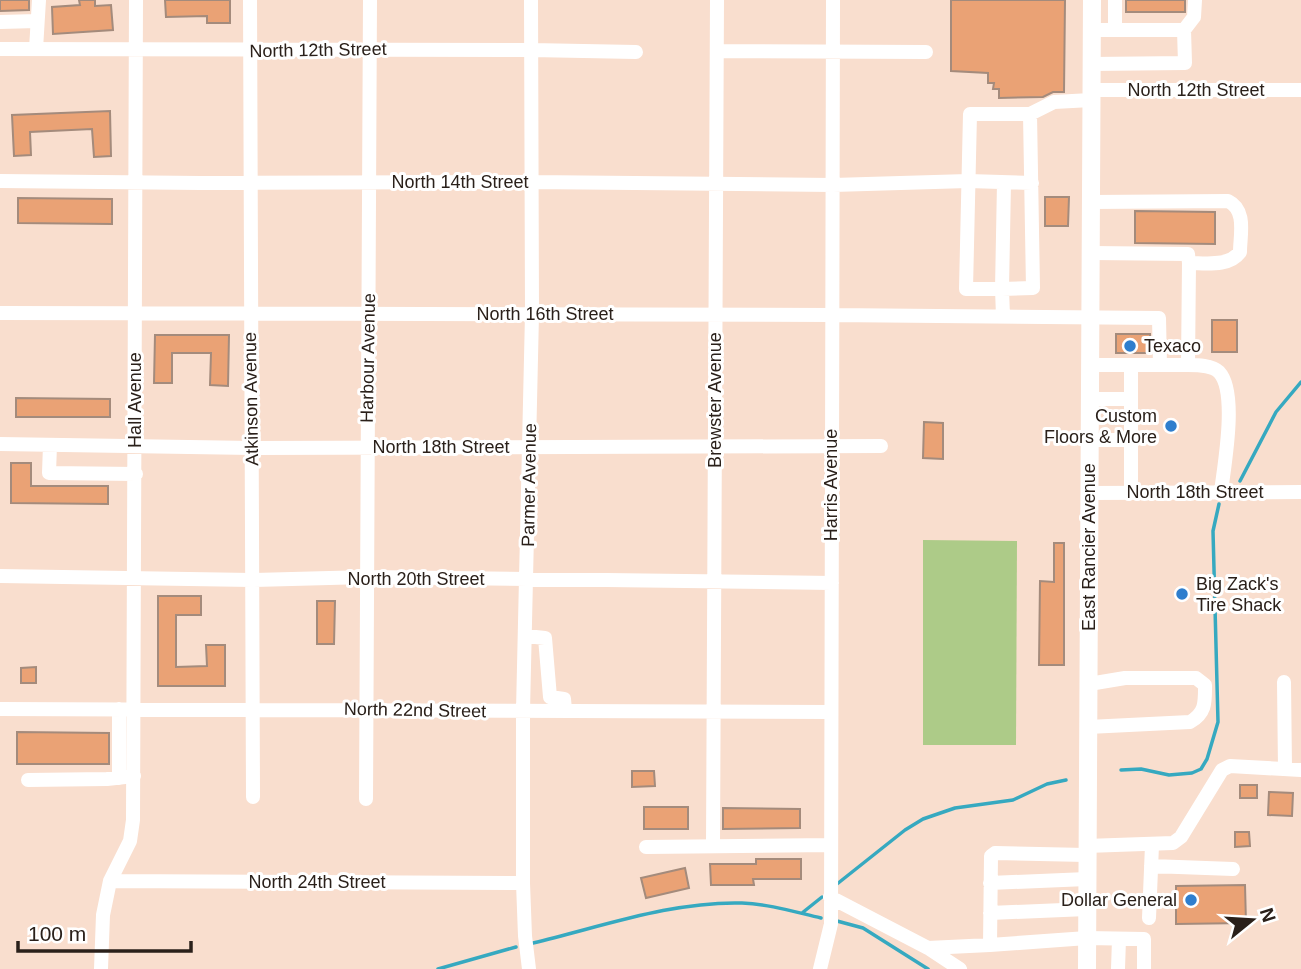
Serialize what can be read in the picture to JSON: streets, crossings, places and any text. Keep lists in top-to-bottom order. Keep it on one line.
{"streets":{"main road":["East Rancier Avenue"],"street":["North 12th Street","North 14th Street","North 16th Street","Harbour Avenue","Atkinson Avenue","Hall Avenue","Brewster Avenue","North 18th Street","Parmer Avenue","Harris Avenue","North 20th Street","North 22nd Street","North 24th Street"]},"crossings":[["North 12th Street","Harbour Avenue"],["North 12th Street","Atkinson Avenue"],["North 12th Street","Hall Avenue"],["North 12th Street","Parmer Avenue"],["North 12th Street","East Rancier Avenue"],["North 14th Street","Harbour Avenue"],["North 14th Street","Atkinson Avenue"],["North 14th Street","Hall Avenue"],["North 14th Street","Brewster Avenue"],["North 14th Street","Parmer Avenue"],["North 14th Street","Harris Avenue"],["North 16th Street","Harbour Avenue"],["North 16th Street","Atkinson Avenue"],["North 16th Street","Hall Avenue"],["North 16th Street","Brewster Avenue"],["North 16th Street","Parmer Avenue"],["North 16th Street","Harris Avenue"],["North 16th Street","East Rancier Avenue"],["Harbour Avenue","North 18th Street"],["Harbour Avenue","North 20th Street"],["Harbour Avenue","North 22nd Street"],["Atkinson Avenue","North 18th Street"],["Atkinson Avenue","North 20th Street"],["Atkinson Avenue","North 22nd Street"],["Hall Avenue","North 18th Street"],["Hall Avenue","North 20th Street"],["Hall Avenue","North 22nd Street"],["Hall Avenue","North 24th Street"],["Brewster Avenue","North 18th Street"],["Brewster Avenue","North 20th Street"],["Brewster Avenue","North 22nd Street"],["North 18th Street","Parmer Avenue"],["North 18th Street","Harris Avenue"],["North 18th Street","East Rancier Avenue"],["Parmer Avenue","North 20th Street"],["Parmer Avenue","North 22nd Street"],["Parmer Avenue","North 24th Street"],["Harris Avenue","North 20th Street"],["Harris Avenue","North 22nd Street"]],"places":["Texaco","Custom Floors & More","Big Zack's Tire Shack","Dollar General"],"scale_bar":"100 m","north":"right"}
